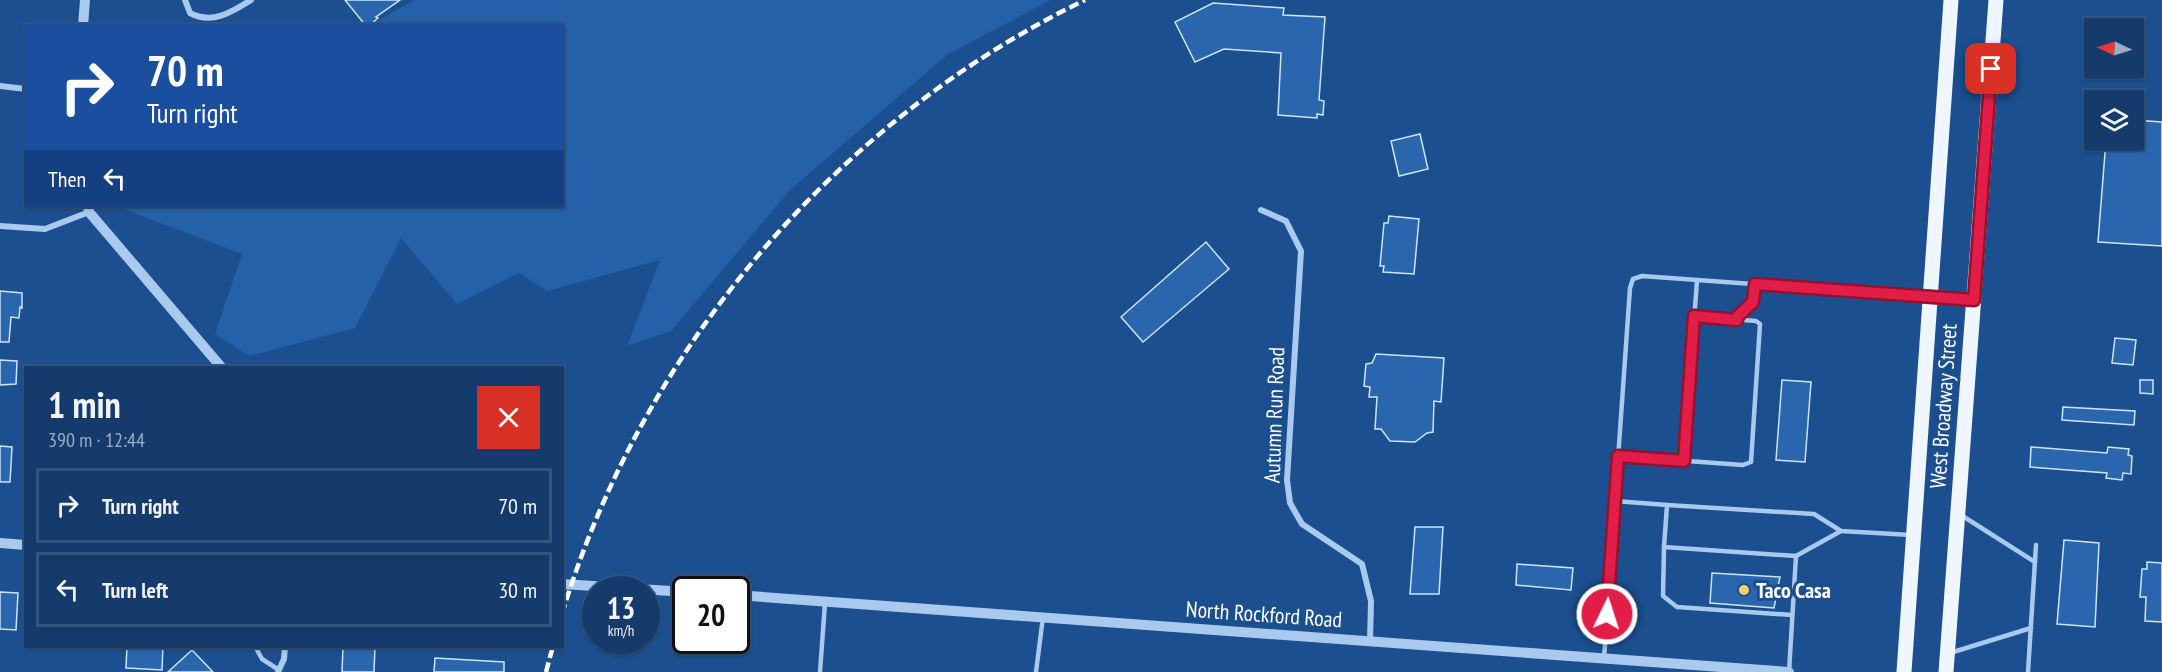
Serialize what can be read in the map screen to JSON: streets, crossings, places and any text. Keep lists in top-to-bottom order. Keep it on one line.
{"streets":{"main road":["West Broadway Street"],"street":["Autumn Run Road","North Rockford Road"]},"crossings":[["Autumn Run Road","North Rockford Road"]],"places":["Taco Casa"],"north":"left","page":{"turn":["70 m","Turn right"],"then":"Then","heading":["1 min","390 m · 12:44"],"list":[{"name":"Turn right","value":"70 m"},{"name":"Turn left","value":"30 m"}],"speed":"13 km/h","limit":"20"}}
